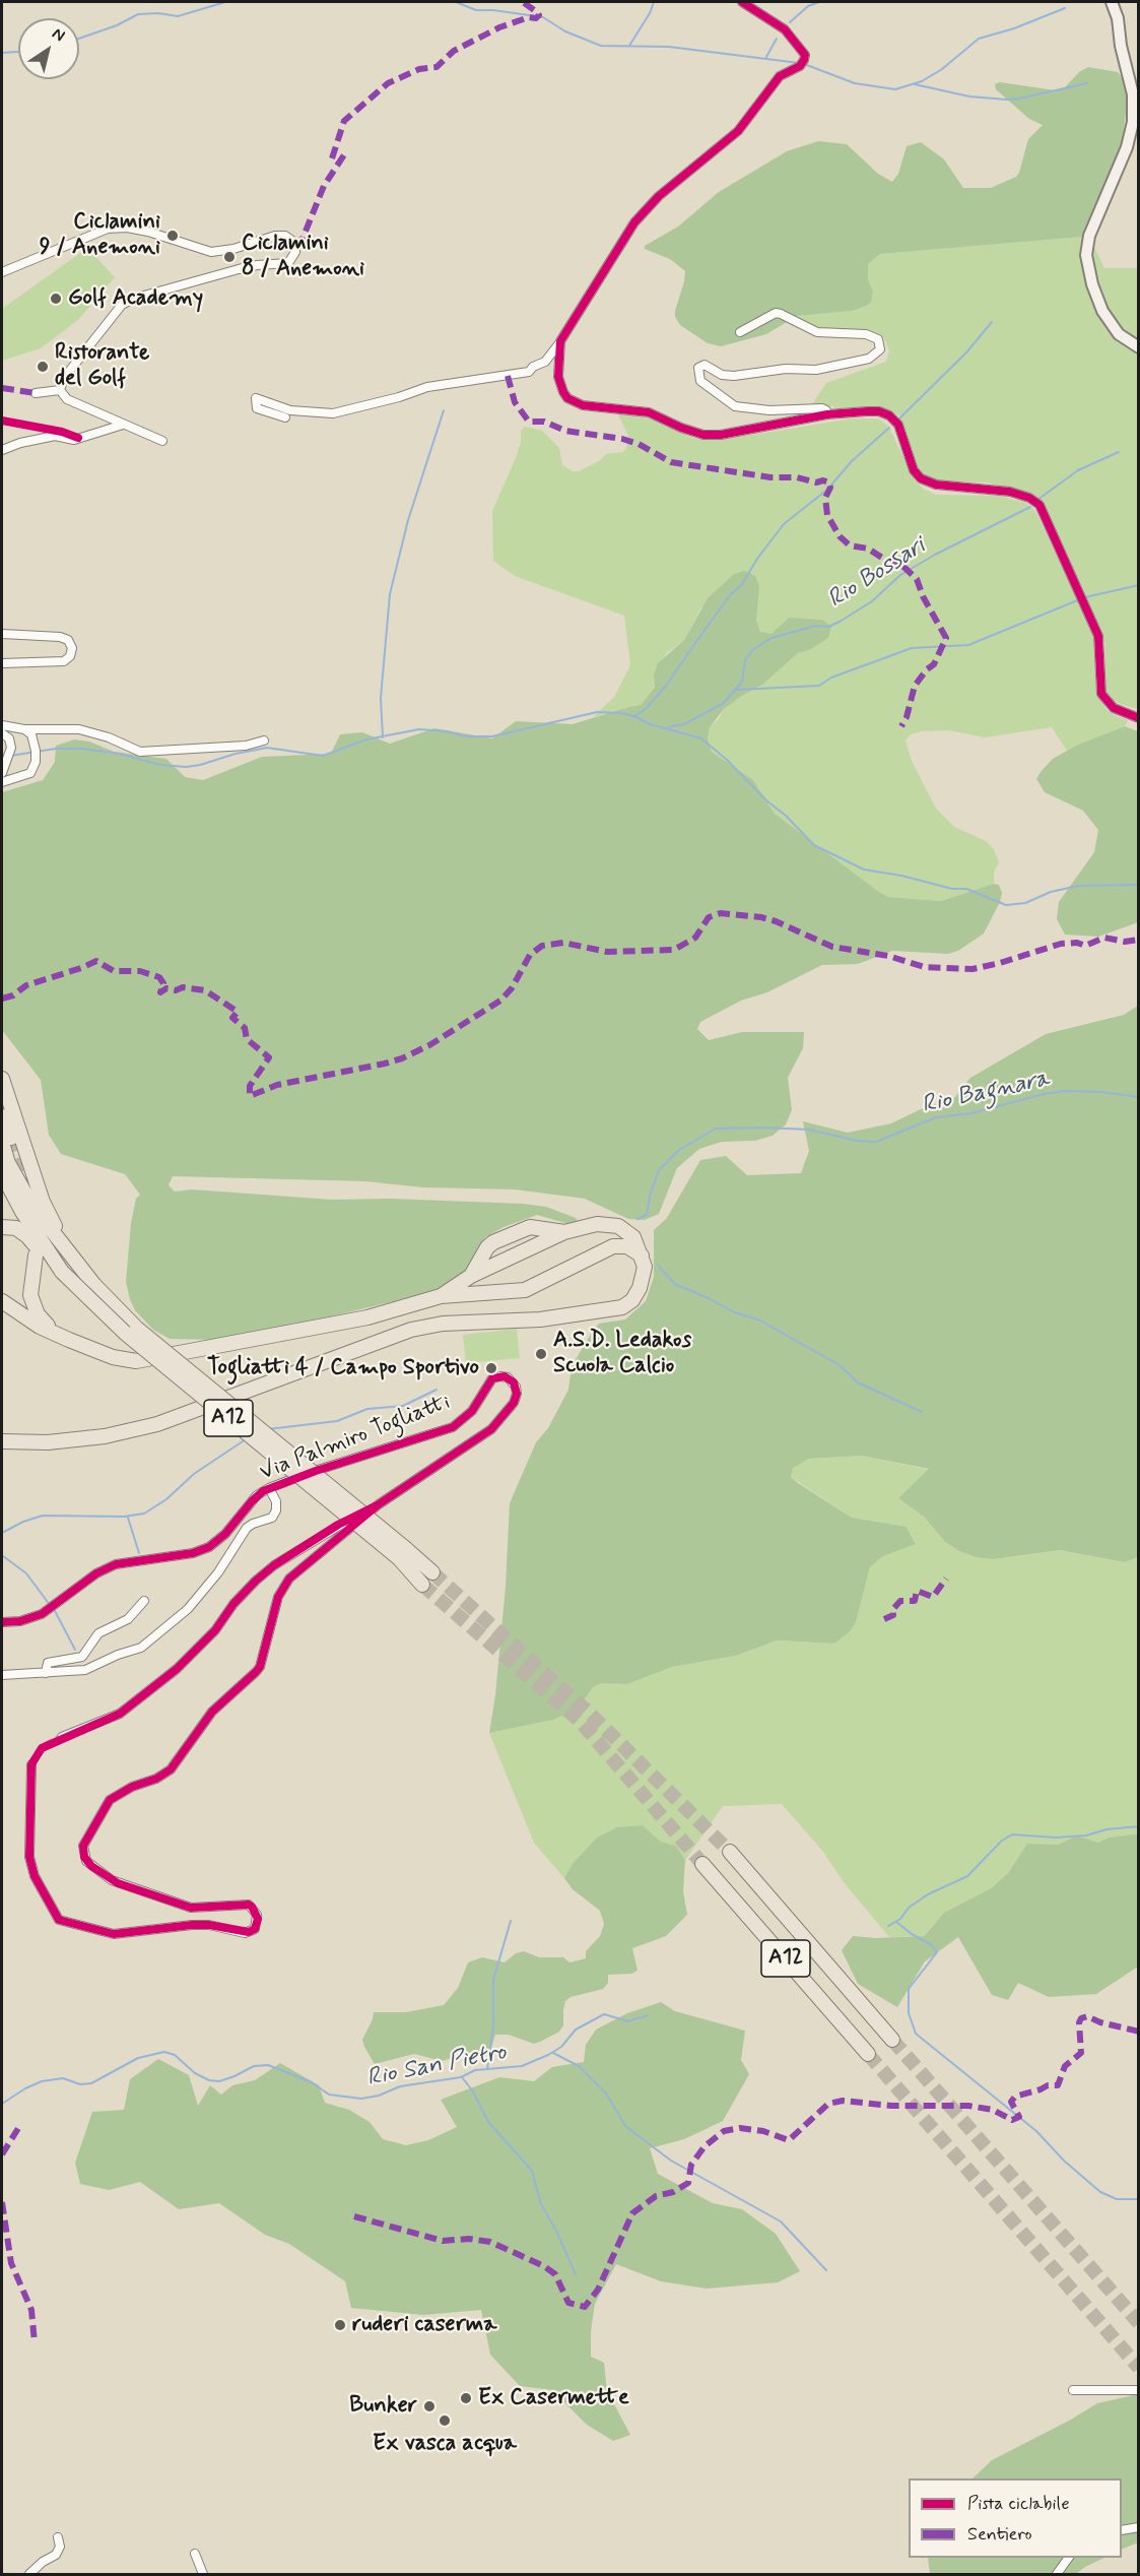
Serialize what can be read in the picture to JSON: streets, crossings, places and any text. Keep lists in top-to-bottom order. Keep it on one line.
{"streets":{"highway":["A12"],"street":["Via Palmiro Togliatti"]},"water":["Rio Bossari","Rio Bagnara","Rio San Pietro"],"places":["Ciclamini 9 / Anemoni","Ciclamini 8 / Anemoni","Golf Academy","Ristorante del Golf","A.S.D. Ledakos Scuola Calcio","Togliatti 4 / Campo Sportivo","ruderi caserma","Ex Casermette","Bunker","Ex vasca acqua"],"legend":["Pista ciclabile","Sentiero"],"north":"top right"}
